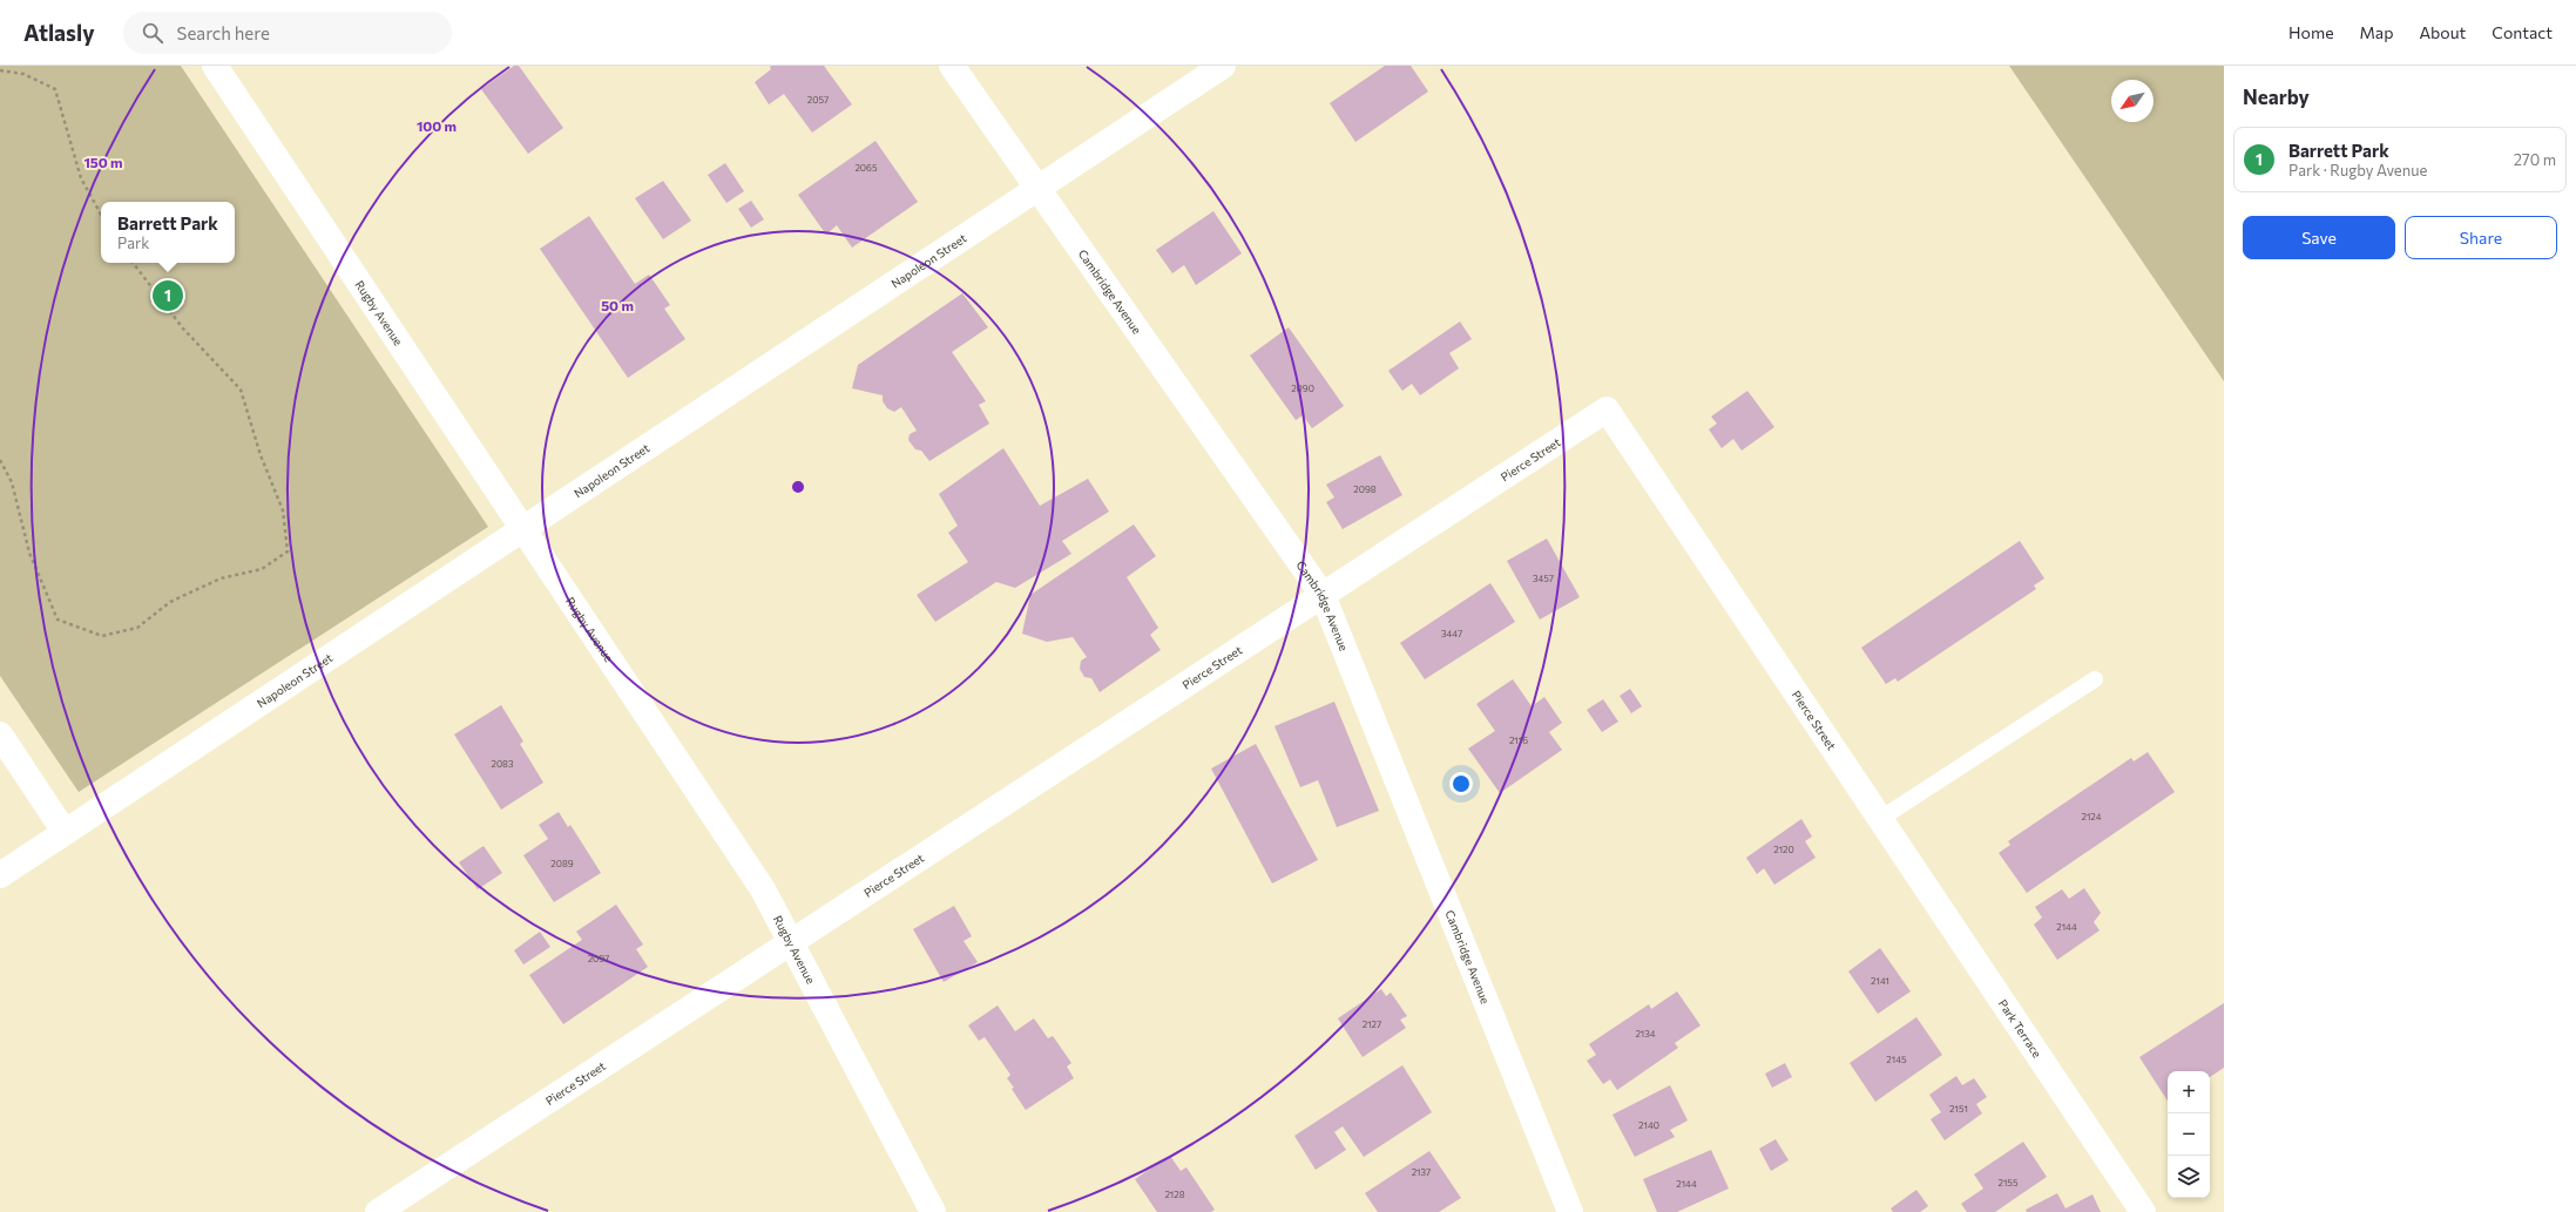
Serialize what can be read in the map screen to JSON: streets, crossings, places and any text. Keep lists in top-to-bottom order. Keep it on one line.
{"streets":{"street":["Napoleon Street","Cambridge Avenue","Rugby Avenue","Pierce Street","Park Terrace"]},"crossings":[["Napoleon Street","Cambridge Avenue"],["Napoleon Street","Rugby Avenue"],["Cambridge Avenue","Pierce Street"],["Rugby Avenue","Pierce Street"],["Pierce Street","Park Terrace"]],"house_numbers":["2057","2065","2090","2098","3457","3447","2116","2083","2124","2120","2089","2144","2097","2141","2127","2134","2145","2151","2140","2137","2155","2144","2128"],"north":"bottom left","page":{"header":"Atlasly","search":"Search here","nav":["Home","Map","About","Contact"],"heading":"Nearby","list":[{"mark":"1","name":"Barrett Park","note":"Park · Rugby Avenue","value":"270 m"}],"popup":["Barrett Park","Park"],"buttons":["Save","Share"],"pins":"1","map_buttons":["+","−"]},"rings":["100 m","150 m","50 m"]}
